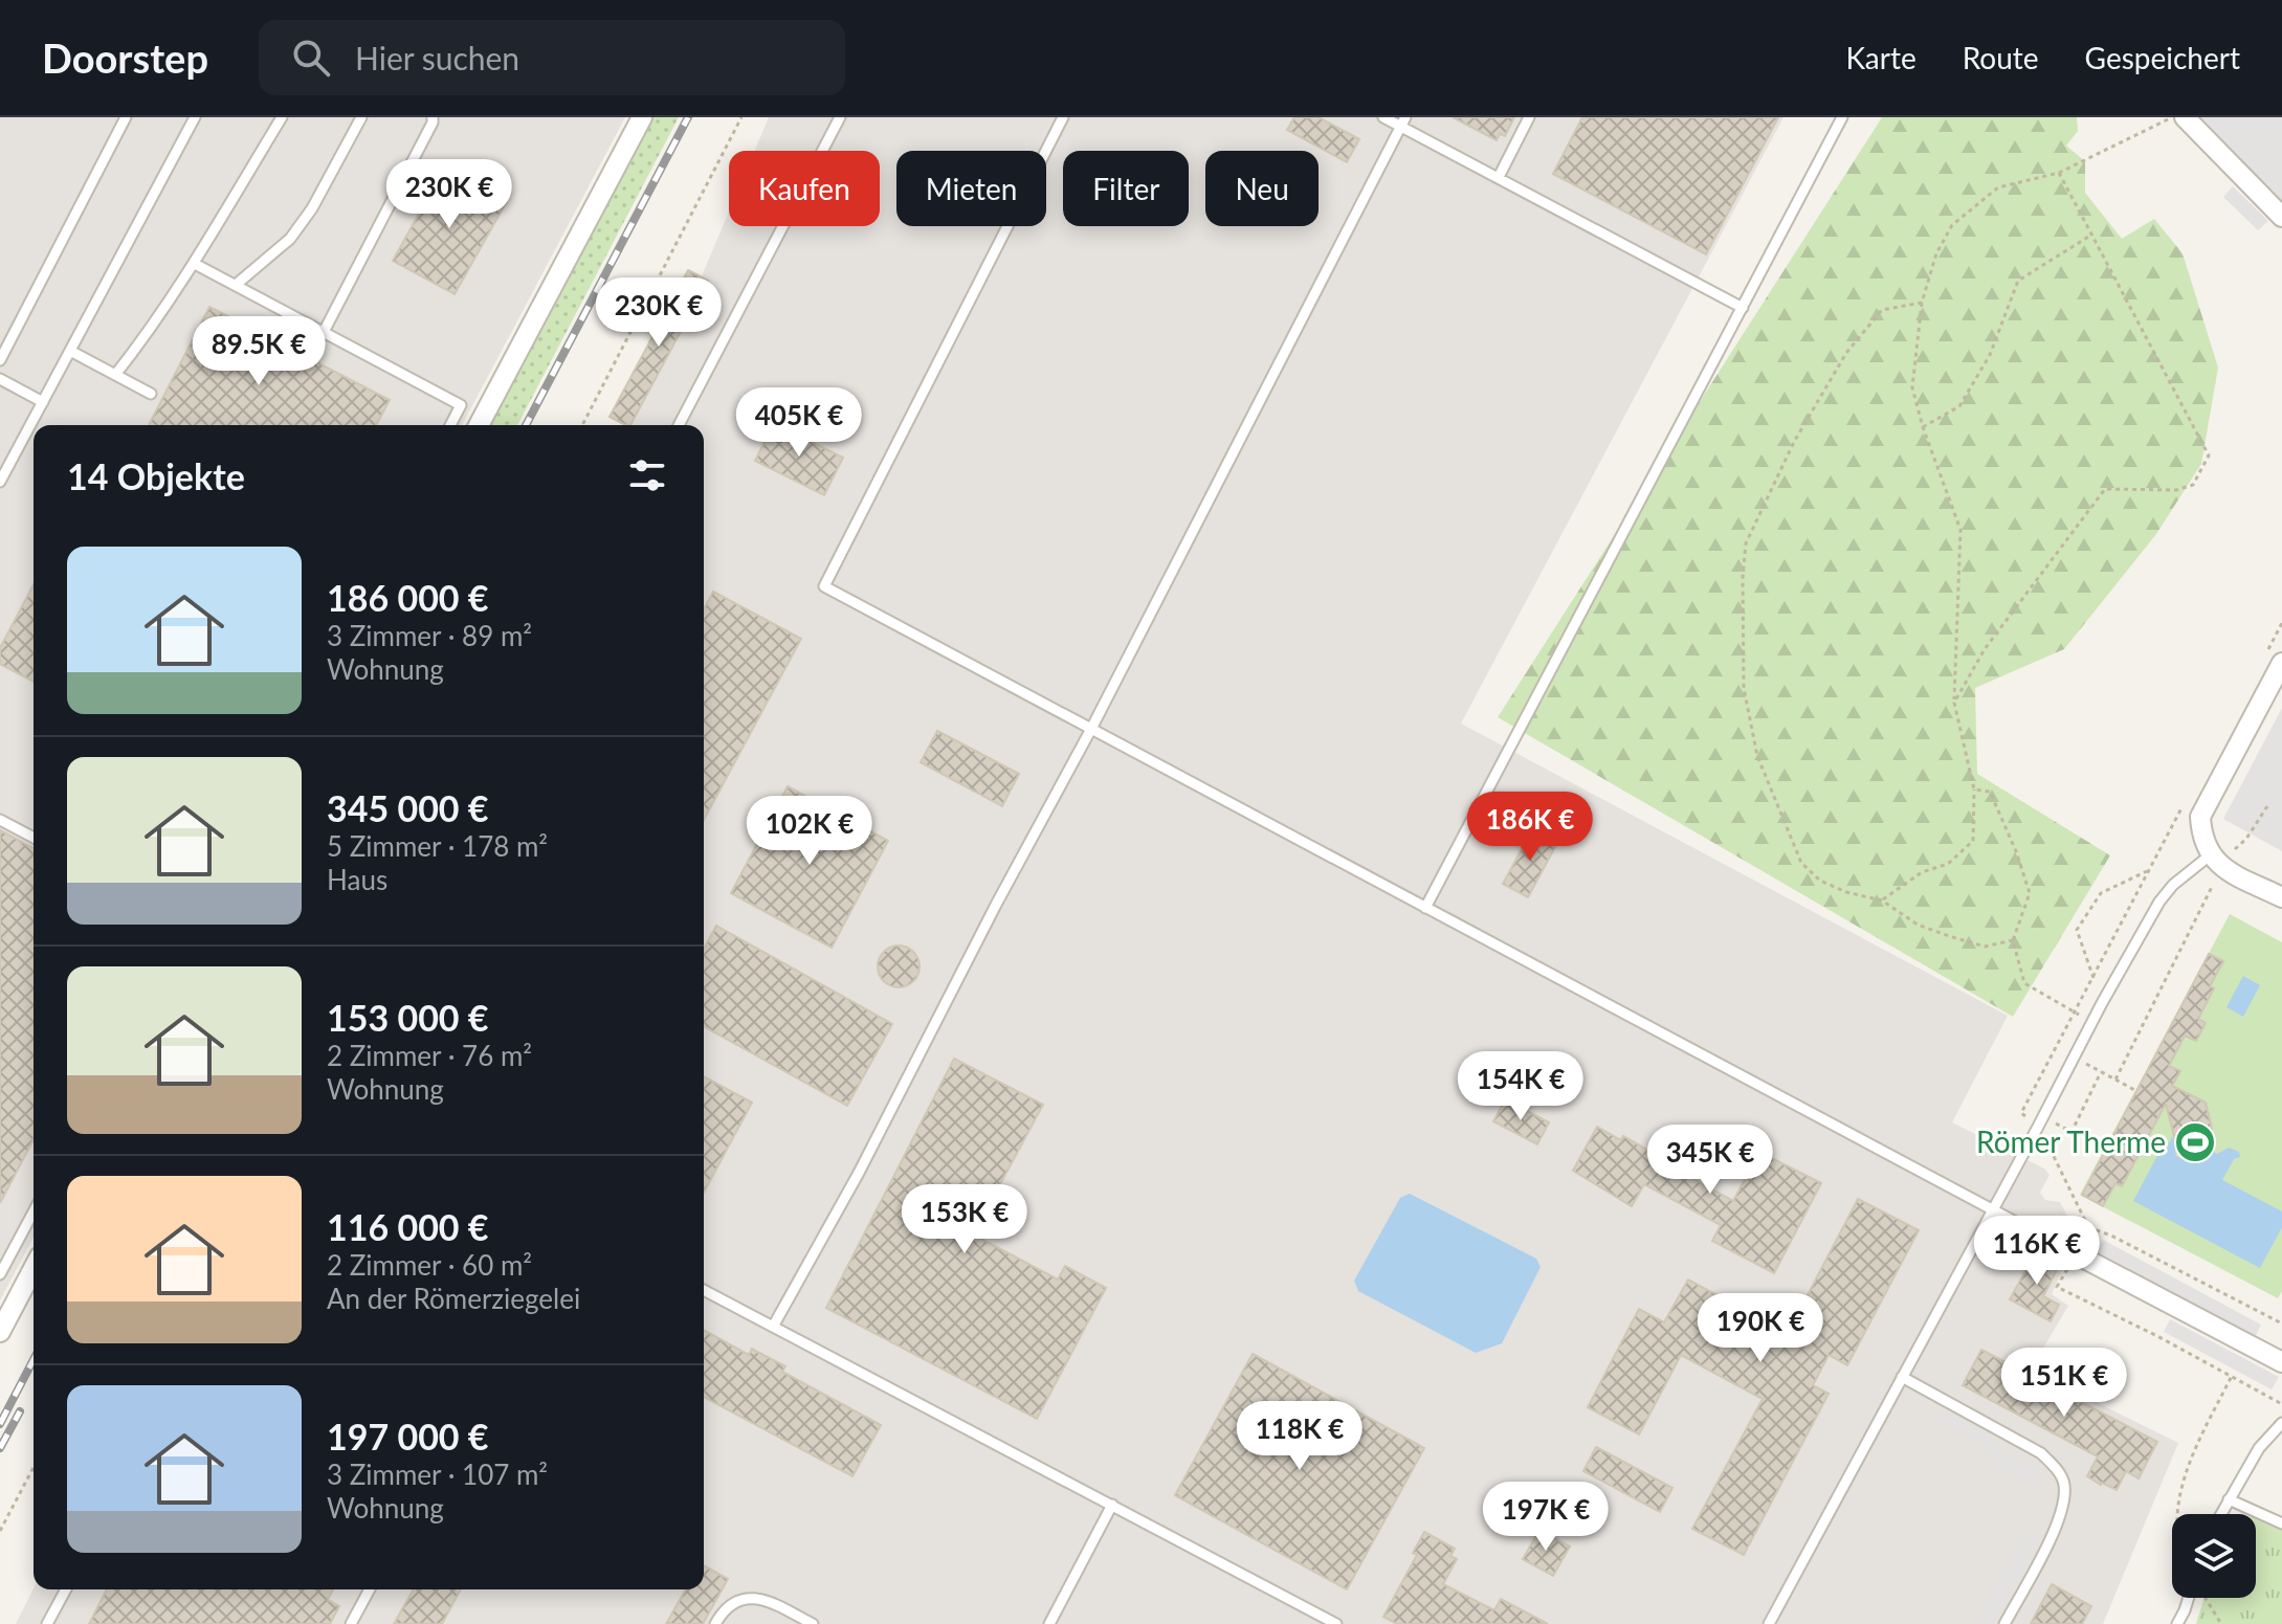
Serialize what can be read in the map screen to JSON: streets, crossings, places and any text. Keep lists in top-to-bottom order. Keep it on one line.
{"places":{"sports":["Römer Therme"]},"page":{"header":"Doorstep","search":"Hier suchen","nav":["Karte","Route","Gespeichert"],"chip":["Kaufen","Mieten","Filter","Neu"],"price":["230K €","230K €","89.5K €","405K €","186K €","102K €","154K €","345K €","153K €","116K €","190K €","151K €","118K €","197K €"],"heading":"14 Objekte","list":[{"name":"186 000 €","note":"3 Zimmer · 89 m² · Wohnung"},{"name":"345 000 €","note":"5 Zimmer · 178 m² · Haus"},{"name":"153 000 €","note":"2 Zimmer · 76 m² · Wohnung"},{"name":"116 000 €","note":"2 Zimmer · 60 m² · An der Römerziegelei"},{"name":"197 000 €","note":"3 Zimmer · 107 m² · Wohnung"}]}}
